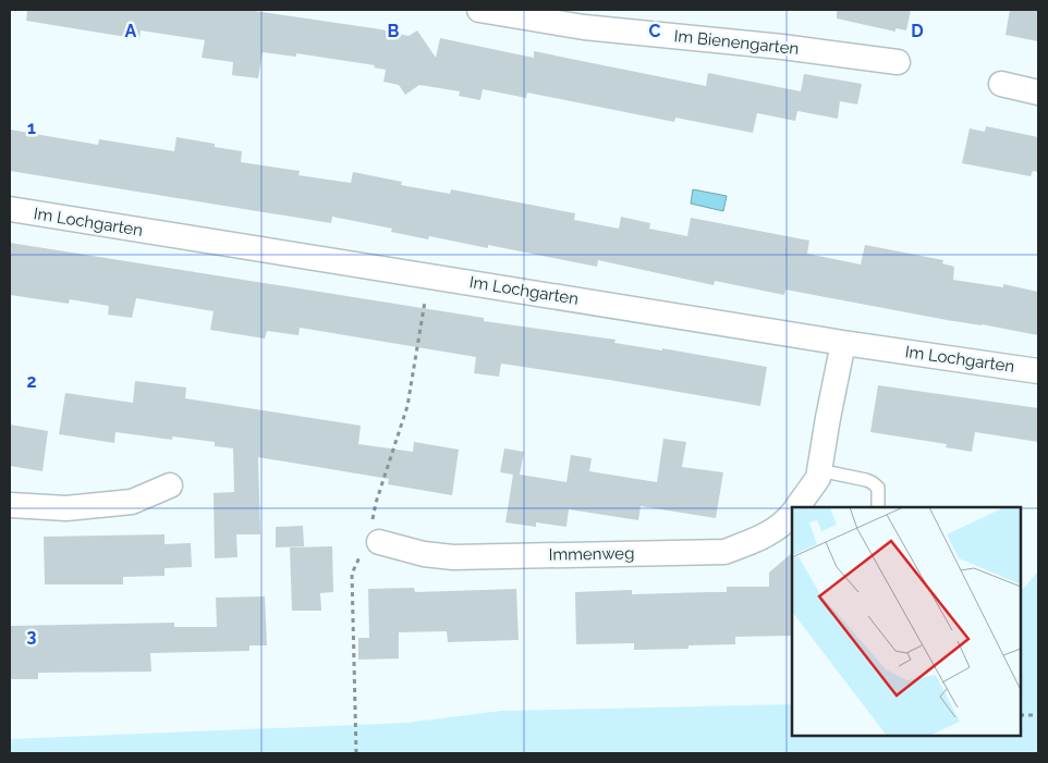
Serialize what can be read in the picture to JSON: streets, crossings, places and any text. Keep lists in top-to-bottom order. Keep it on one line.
{"streets":{"street":["Im Bienengarten","Im Lochgarten","Immenweg"]},"grid":{"columns":["A","B","C","D"],"rows":["1","2","3"]}}
